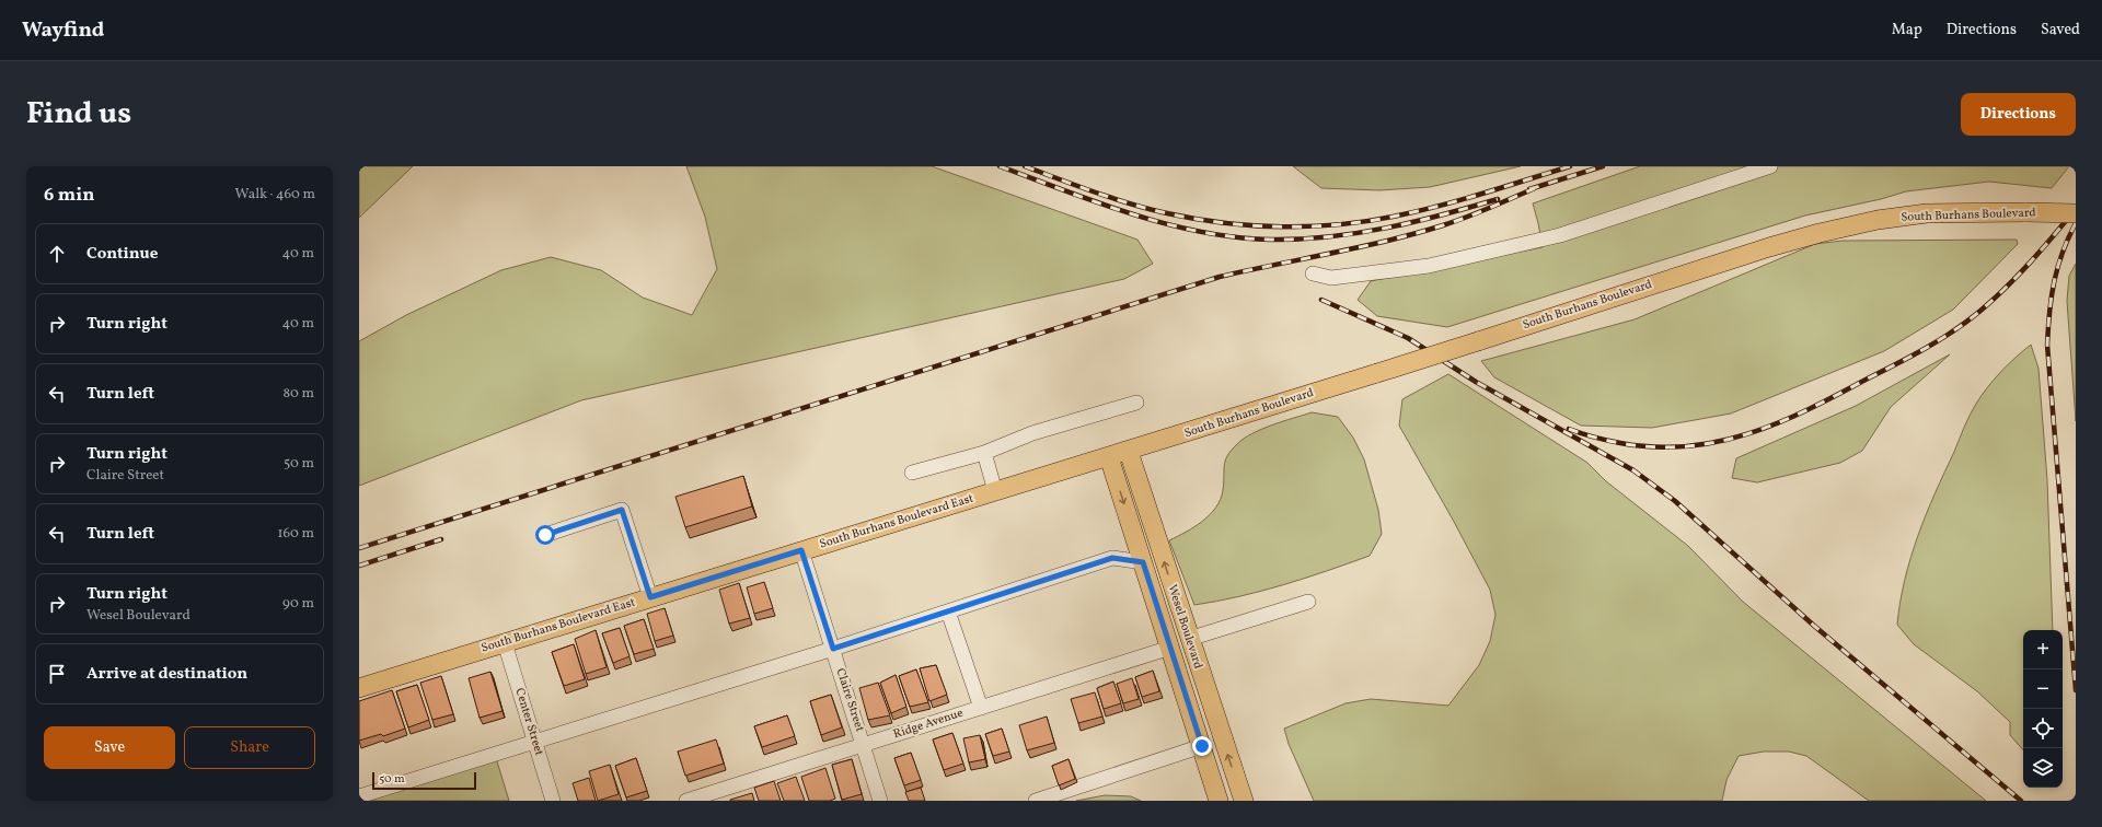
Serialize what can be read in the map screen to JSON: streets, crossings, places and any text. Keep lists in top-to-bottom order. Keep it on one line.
{"streets":{"main road":["South Burhans Boulevard","South Burhans Boulevard East","Wesel Boulevard"],"street":["Claire Street","Center Street","Ridge Avenue"]},"crossings":[["South Burhans Boulevard","South Burhans Boulevard East"],["South Burhans Boulevard","Wesel Boulevard"],["South Burhans Boulevard East","Wesel Boulevard"],["South Burhans Boulevard East","Claire Street"],["South Burhans Boulevard East","Center Street"],["Wesel Boulevard","Ridge Avenue"],["Claire Street","Ridge Avenue"]],"scale_bar":"50 m","page":{"header":"Wayfind","nav":["Map","Directions","Saved"],"title":"Find us","buttons":["Directions",["Save","Share"]],"heading":["6 min","Walk · 460 m"],"list":[["Continue","40 m"],["Turn right","40 m"],["Turn left","80 m"],["Turn right","Claire Street","50 m"],["Turn left","160 m"],["Turn right","Wesel Boulevard","90 m"],"Arrive at destination"],"map_buttons":["+","−"],"scale":"50 m"}}
